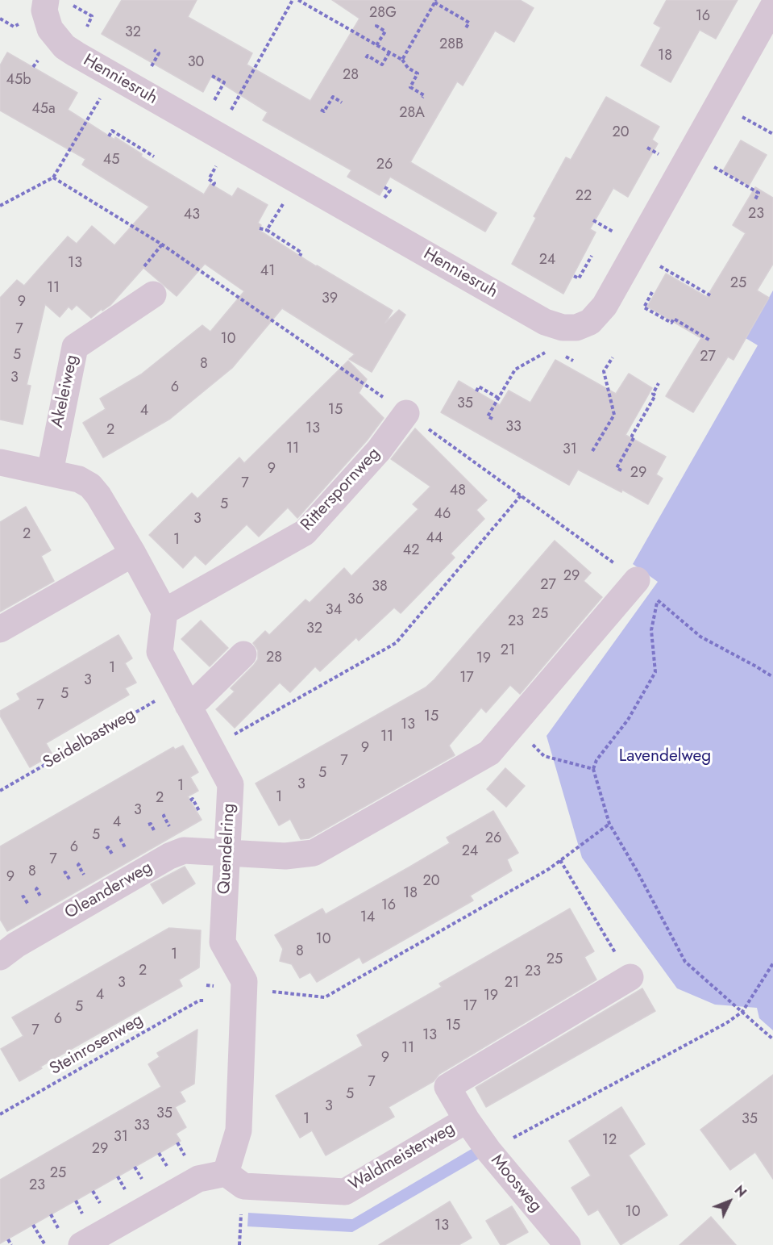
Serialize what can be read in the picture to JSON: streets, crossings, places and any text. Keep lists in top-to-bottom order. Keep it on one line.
{"streets":{"street":["Henniesruh","Akeleiweg","Ritterspornweg","Quendelring","Oleanderweg","Waldmeisterweg","Moosweg"],"path":["Seidelbastweg","Steinrosenweg"]},"crossings":[["Ritterspornweg","Quendelring"],["Seidelbastweg","Quendelring"],["Quendelring","Oleanderweg"],["Quendelring","Waldmeisterweg"],["Waldmeisterweg","Moosweg"]],"parks":["Lavendelweg"],"house_numbers":["28G","16","32","28B","18","30","28","45b","45a","28A","20","45","26","22","23","43","24","13","41","25","11","39","9","7","10","5","27","8","3","6","35","15","4","33","13","2","11","31","9","29","7","48","5","46","3","2","44","1","42","29","27","38","36","34","25","23","32","21","28","19","1","17","3","5","7","15","13","11","9","7","5","3","1","1","2","3","4","5","26","6","24","7","8","9","20","18","16","14","10","8","1","25","2","23","3","21","4","19","17","5","6","15","7","13","11","9","7","5","3","35","1","35","33","31","12","29","25","23","10","13"],"north":"top right"}
